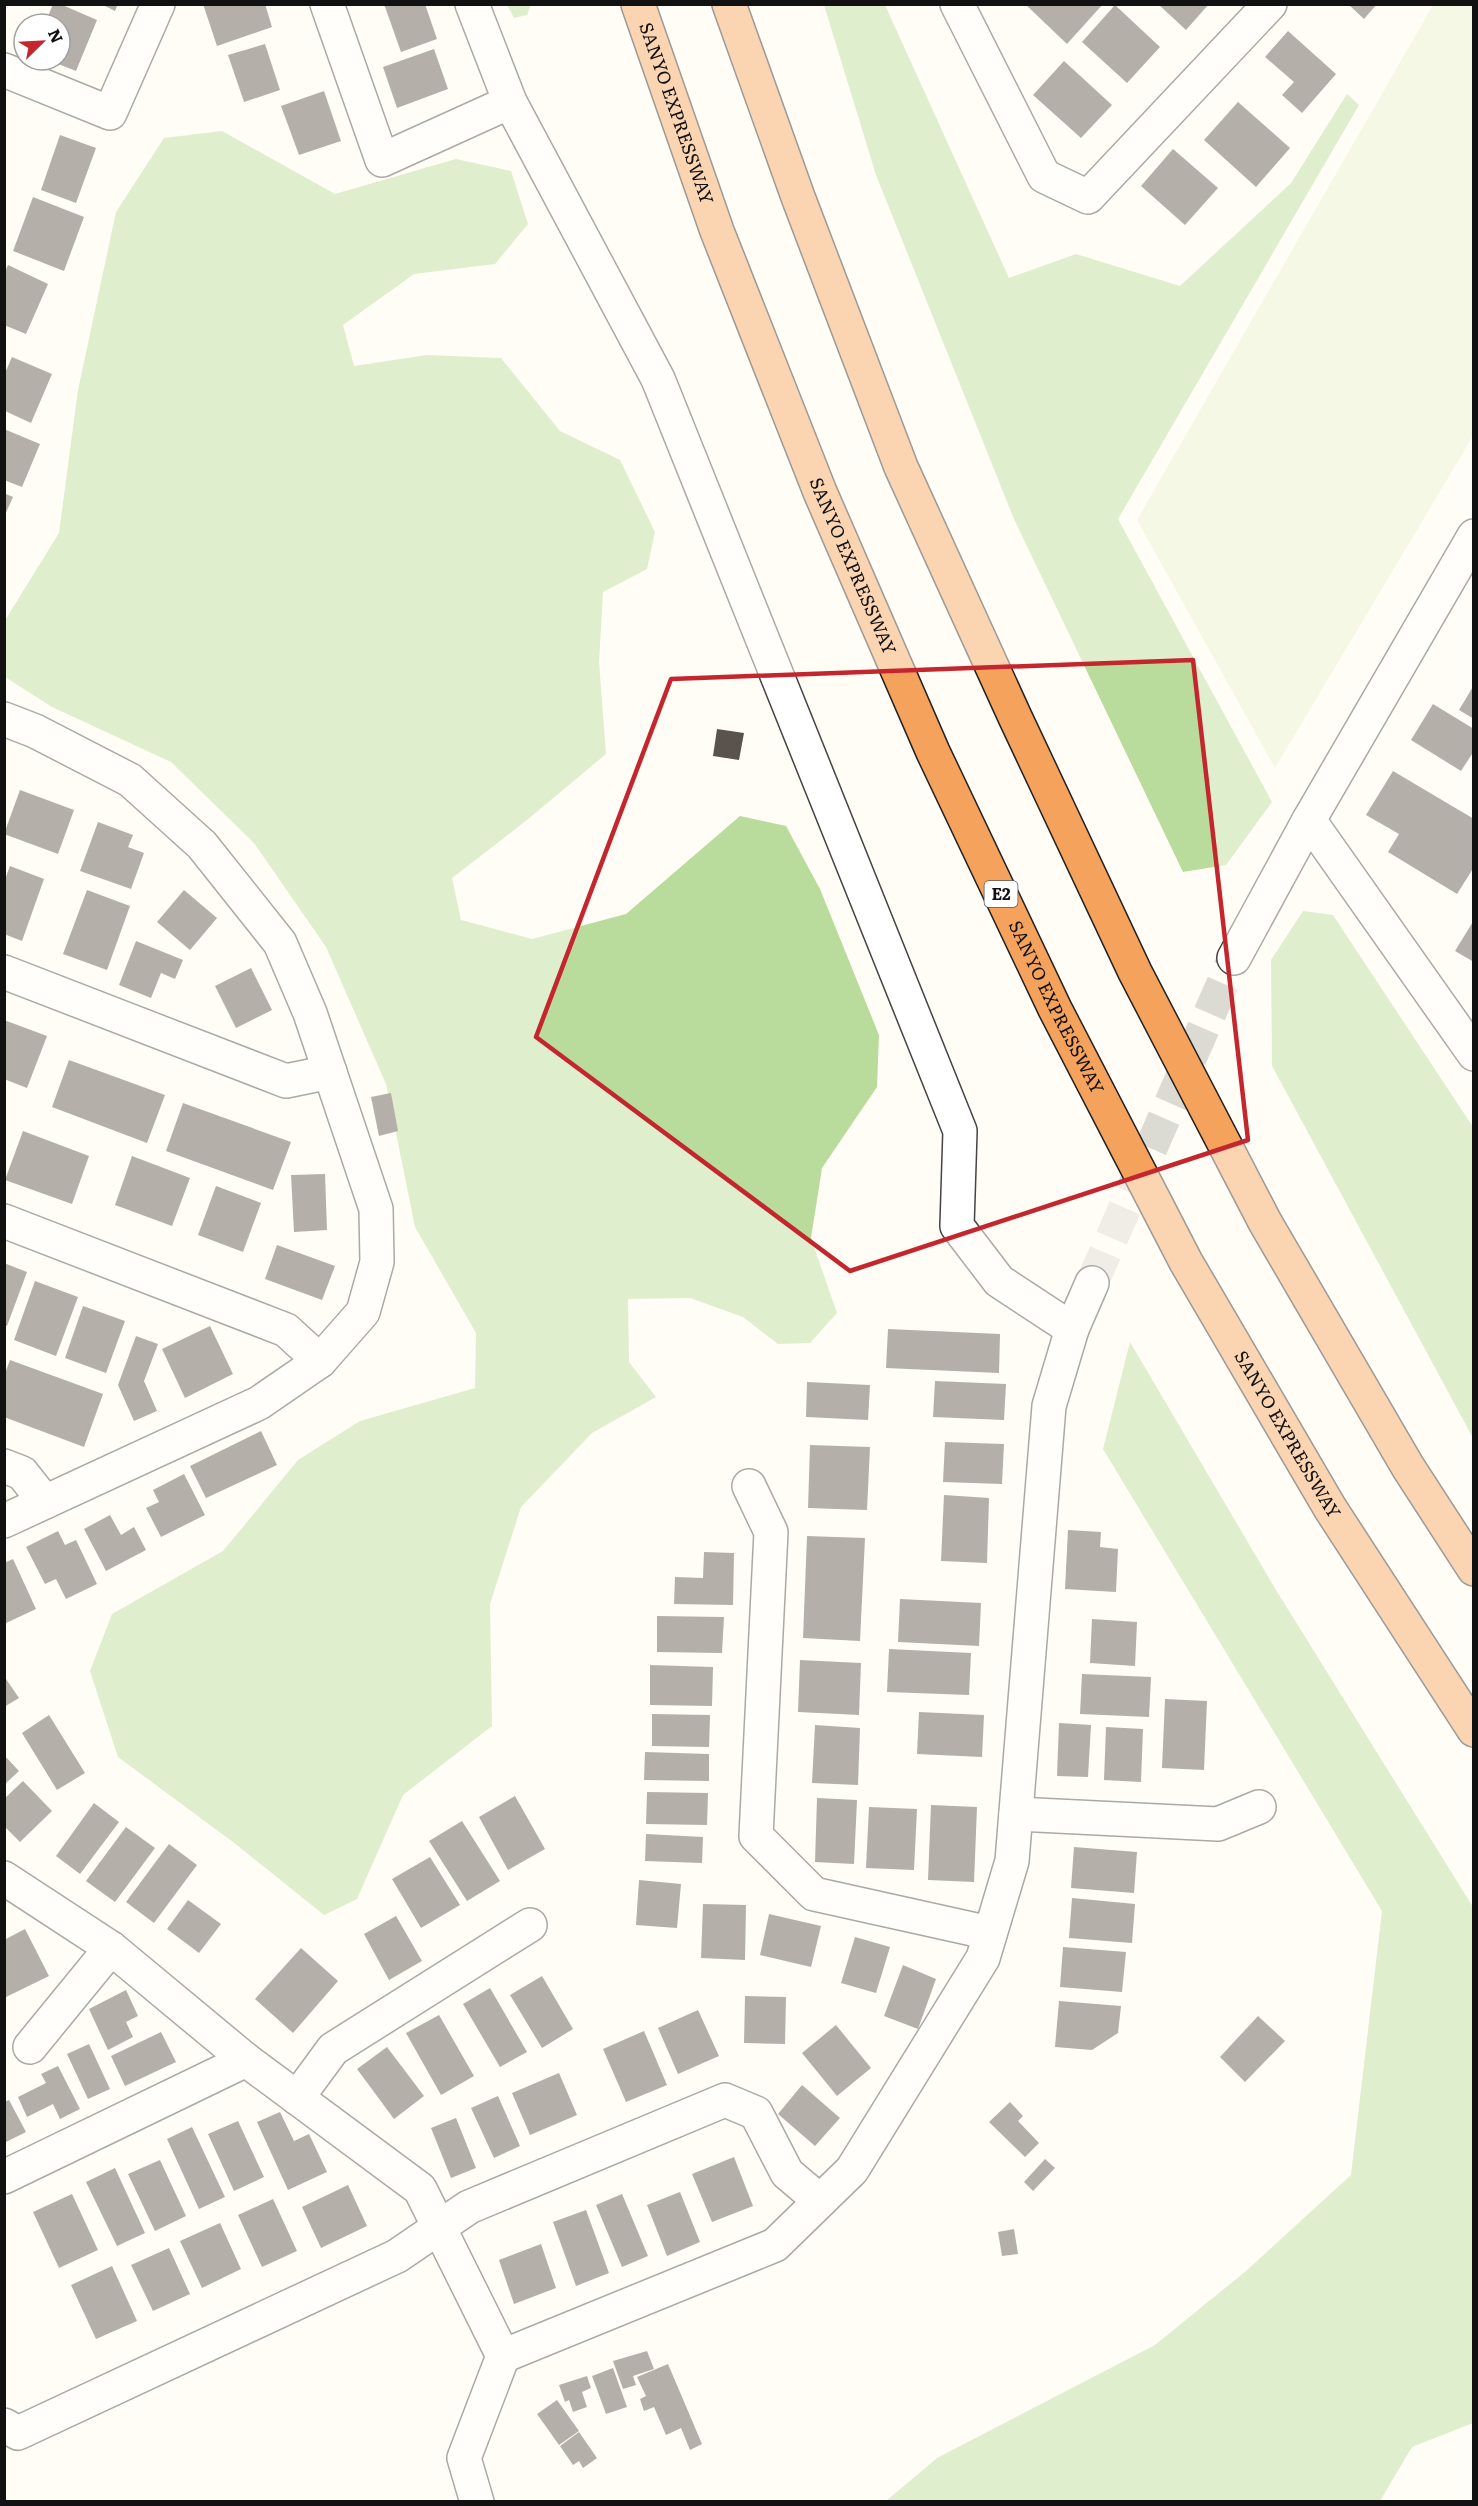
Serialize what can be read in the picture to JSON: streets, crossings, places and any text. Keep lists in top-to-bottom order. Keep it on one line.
{"streets":{"highway":["SANYO EXPRESSWAY","E2"]},"north":"top right"}
